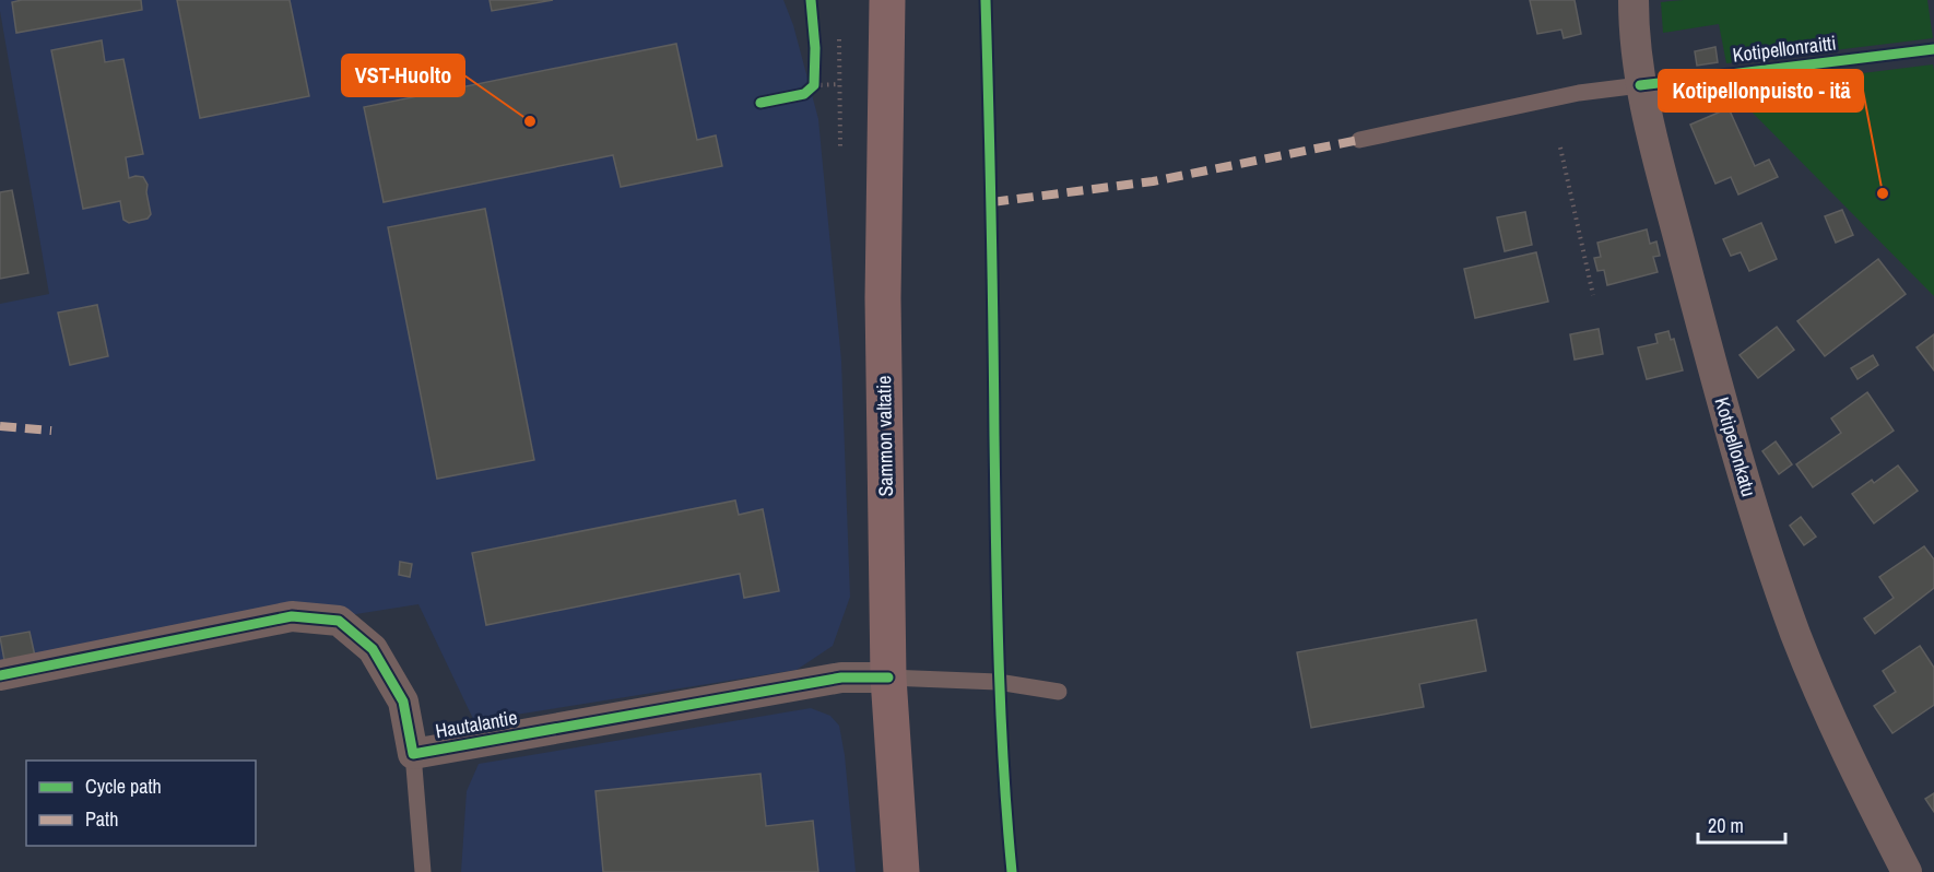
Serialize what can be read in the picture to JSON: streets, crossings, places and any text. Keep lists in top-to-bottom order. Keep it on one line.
{"streets":{"main road":["Sammon valtatie"],"street":["Kotipellonkatu","Hautalantie"],"cycle path":["Kotipellonraitti"]},"crossings":[["Sammon valtatie","Hautalantie"]],"places":["VST-Huolto","Kotipellonpuisto - itä"],"legend":["Cycle path","Path"],"scale_bar":"20 m"}
